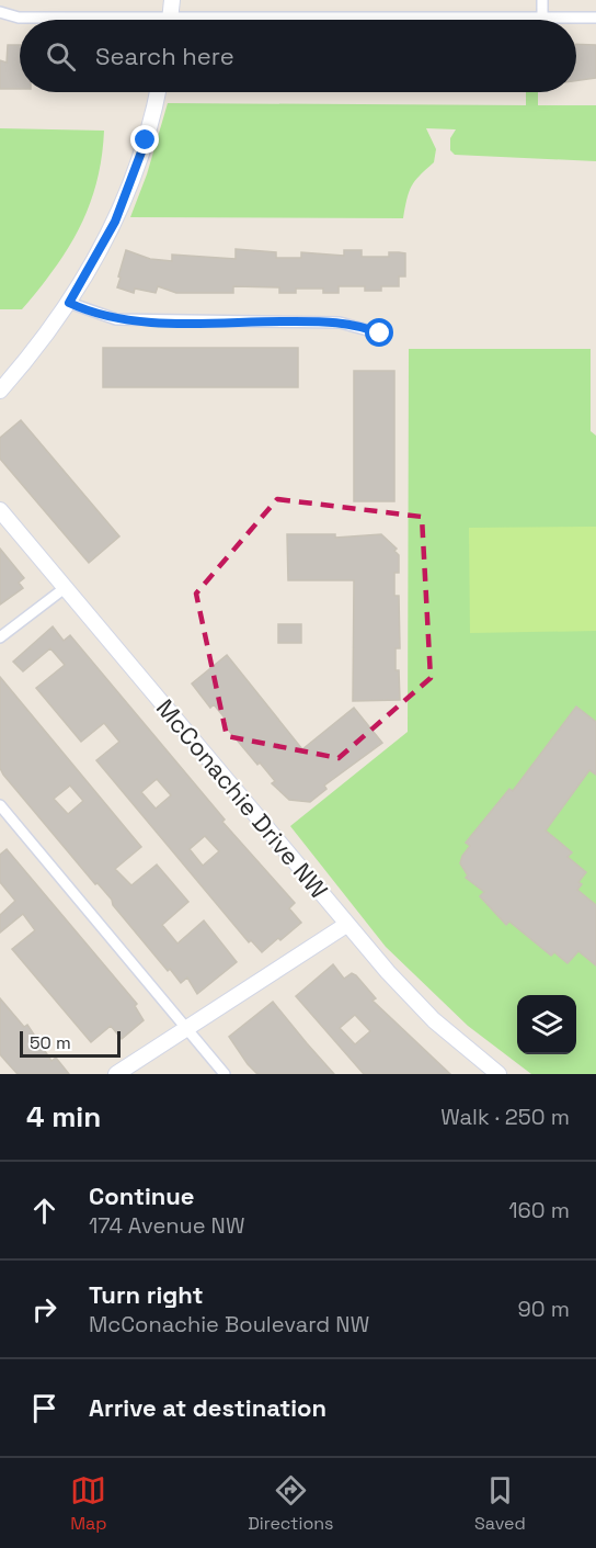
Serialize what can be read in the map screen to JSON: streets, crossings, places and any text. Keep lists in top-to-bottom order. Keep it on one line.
{"streets":{"street":["McConachie Drive NW"]},"scale_bar":"50 m","page":{"search":"Search here","scale":"50 m","heading":["4 min","Walk · 250 m"],"list":[["Continue","174 Avenue NW","160 m"],["Turn right","McConachie Boulevard NW","90 m"],"Arrive at destination"],"nav":["Map","Directions","Saved"]}}
